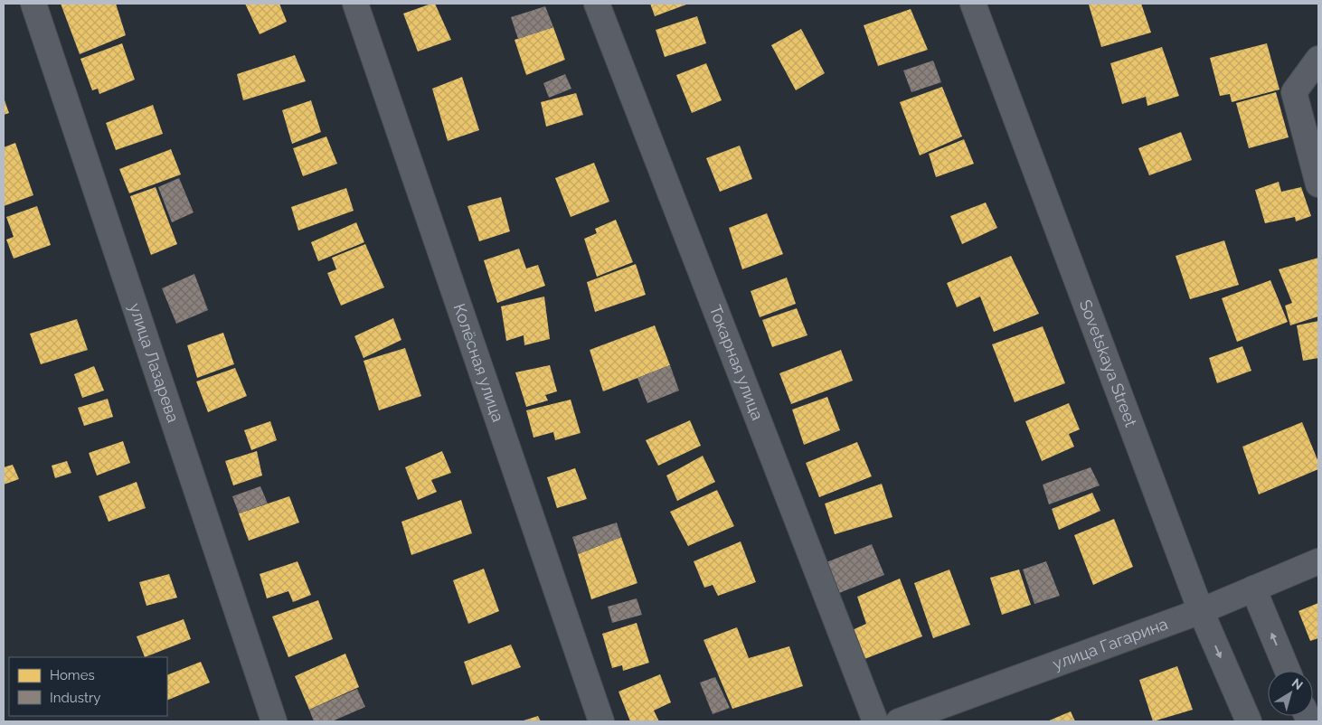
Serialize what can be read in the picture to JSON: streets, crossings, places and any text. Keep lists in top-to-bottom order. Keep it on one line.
{"streets":{"street":["улица Лазарева","Колёсная улица","Токарная улица","Sovetskaya Street","улица Гагарина"]},"crossings":[["Sovetskaya Street","улица Гагарина"]],"legend":["Homes","Industry"],"north":"top right"}
